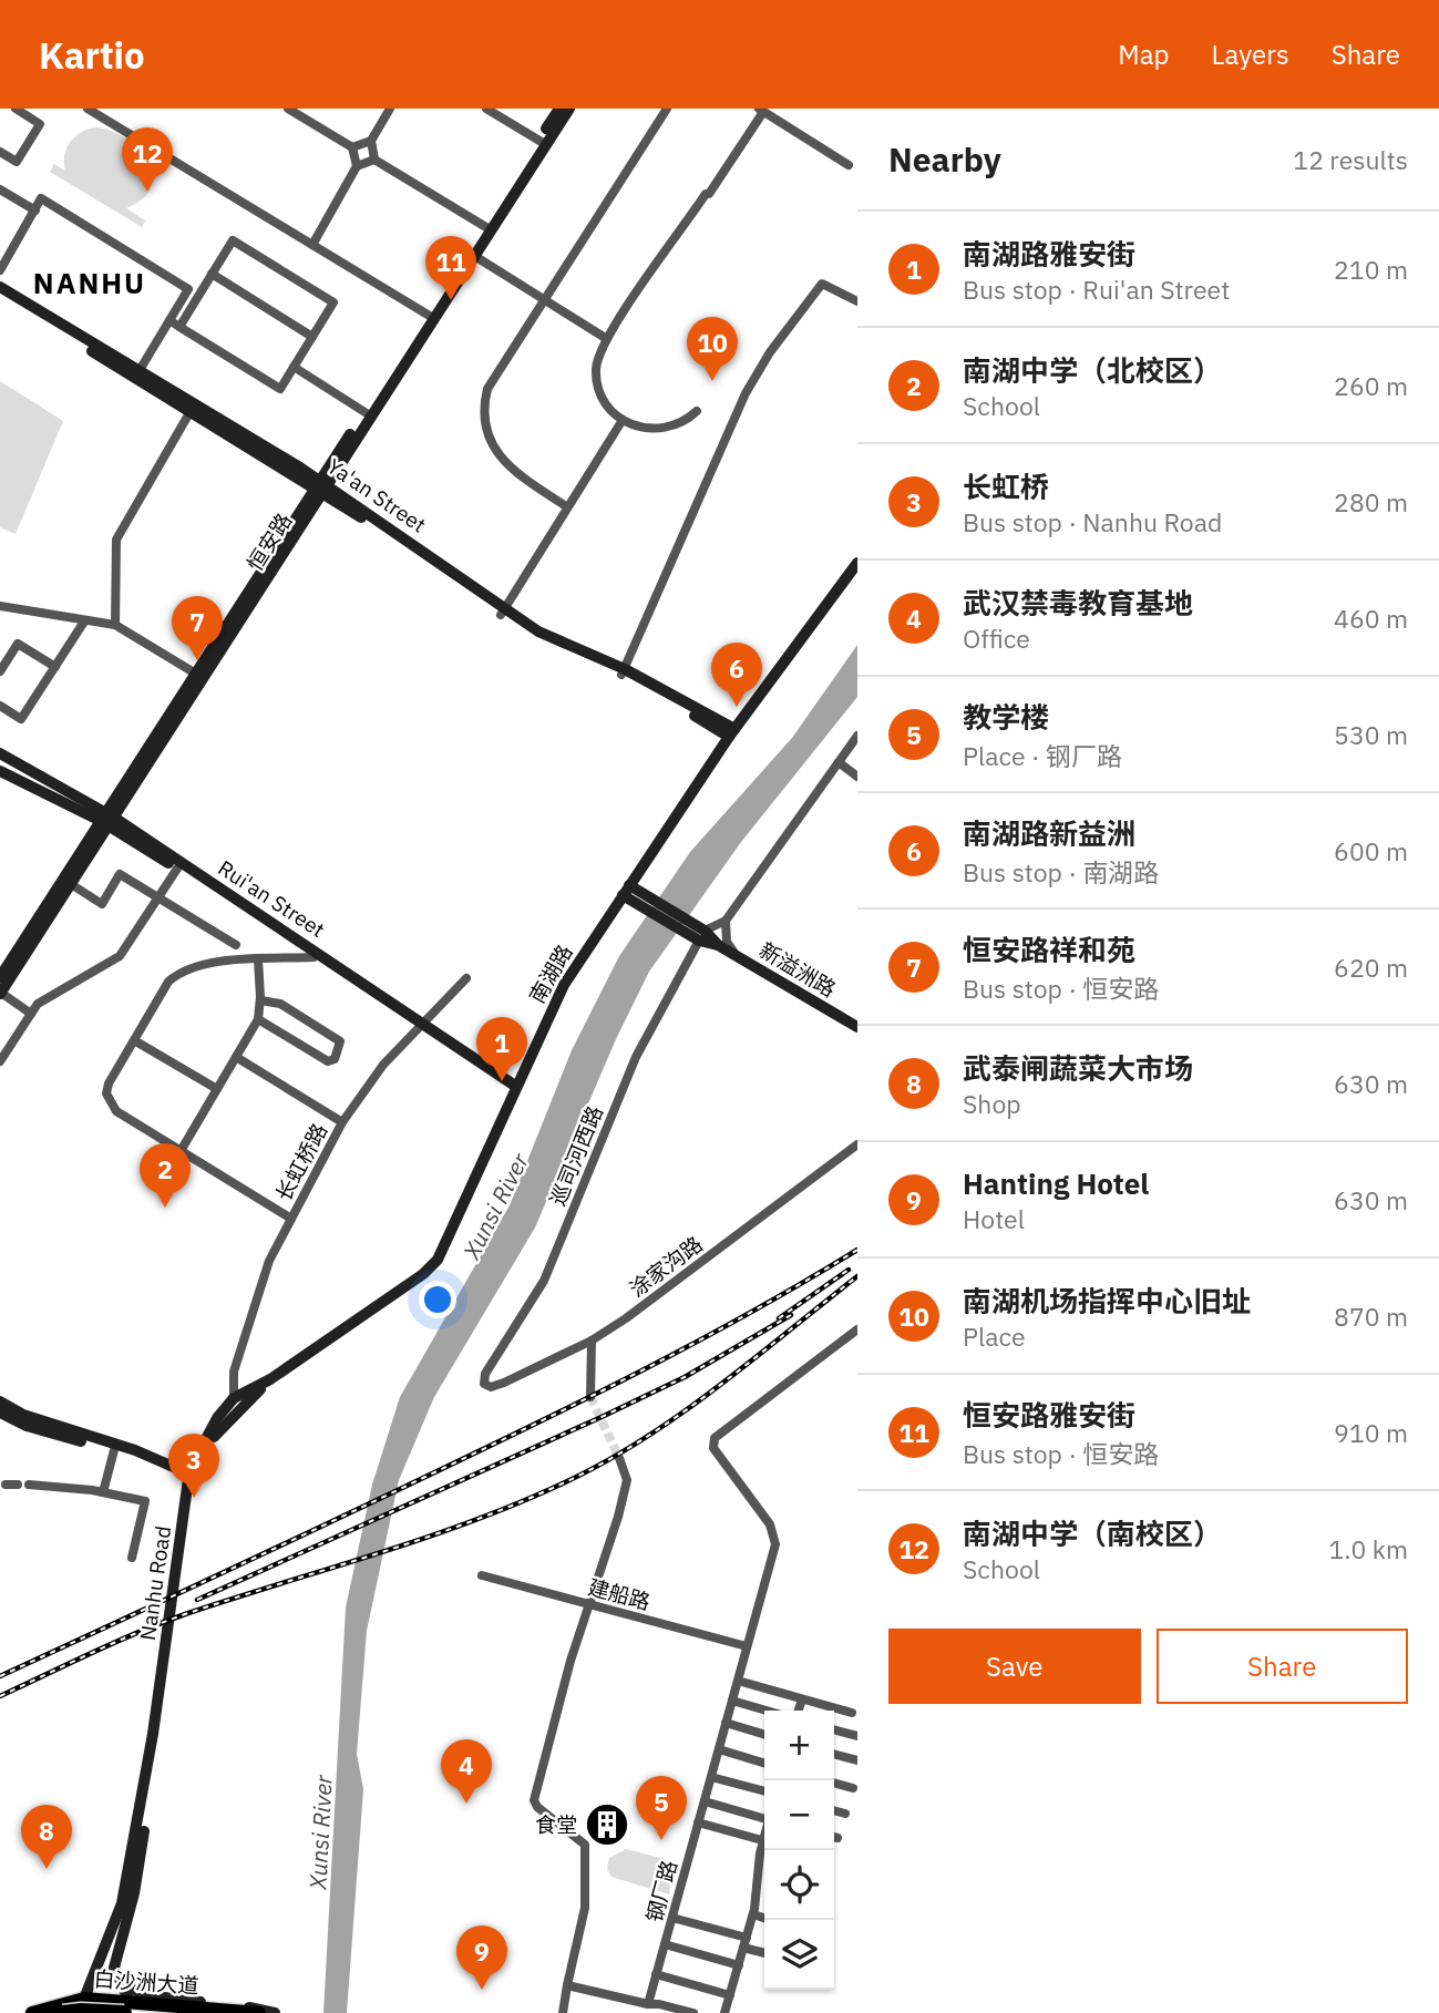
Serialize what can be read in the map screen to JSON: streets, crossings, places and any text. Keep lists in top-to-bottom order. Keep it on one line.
{"streets":{"main road":["Ya'an Street","恒安路","Rui'an Street","新溢洲路","南湖路","Nanhu Road","白沙洲大道"],"street":["巡司河西路","长虹桥路","涂家沟路","建船路","钢厂路"]},"crossings":[["Ya'an Street","恒安路"],["Ya'an Street","南湖路"],["恒安路","Rui'an Street"],["Rui'an Street","南湖路"],["Rui'an Street","长虹桥路"],["新溢洲路","南湖路"],["新溢洲路","巡司河西路"],["南湖路","Nanhu Road"],["巡司河西路","涂家沟路"],["长虹桥路","Nanhu Road"],["Nanhu Road","白沙洲大道"],["建船路","钢厂路"]],"districts":["NANHU"],"water":["Xunsi River"],"places":{"building":["食堂"]},"page":{"header":"Kartio","nav":["Map","Layers","Share"],"heading":["Nearby","12 results"],"pins":["12","11","10","7","6","1","2","3","4","5","8","9"],"list":[{"mark":"1","name":"南湖路雅安街","note":"Bus stop · Rui'an Street","value":"210 m"},{"mark":"2","name":"南湖中学（北校区）","note":"School","value":"260 m"},{"mark":"3","name":"长虹桥","note":"Bus stop · Nanhu Road","value":"280 m"},{"mark":"4","name":"武汉禁毒教育基地","note":"Office","value":"460 m"},{"mark":"5","name":"教学楼","note":"Place · 钢厂路","value":"530 m"},{"mark":"6","name":"南湖路新益洲","note":"Bus stop · 南湖路","value":"600 m"},{"mark":"7","name":"恒安路祥和苑","note":"Bus stop · 恒安路","value":"620 m"},{"mark":"8","name":"武泰闸蔬菜大市场","note":"Shop","value":"630 m"},{"mark":"9","name":"Hanting Hotel","note":"Hotel","value":"630 m"},{"mark":"10","name":"南湖机场指挥中心旧址","note":"Place","value":"870 m"},{"mark":"11","name":"恒安路雅安街","note":"Bus stop · 恒安路","value":"910 m"},{"mark":"12","name":"南湖中学（南校区）","note":"School","value":"1.0 km"}],"buttons":["Save","Share"],"map_buttons":["+","−"]}}
